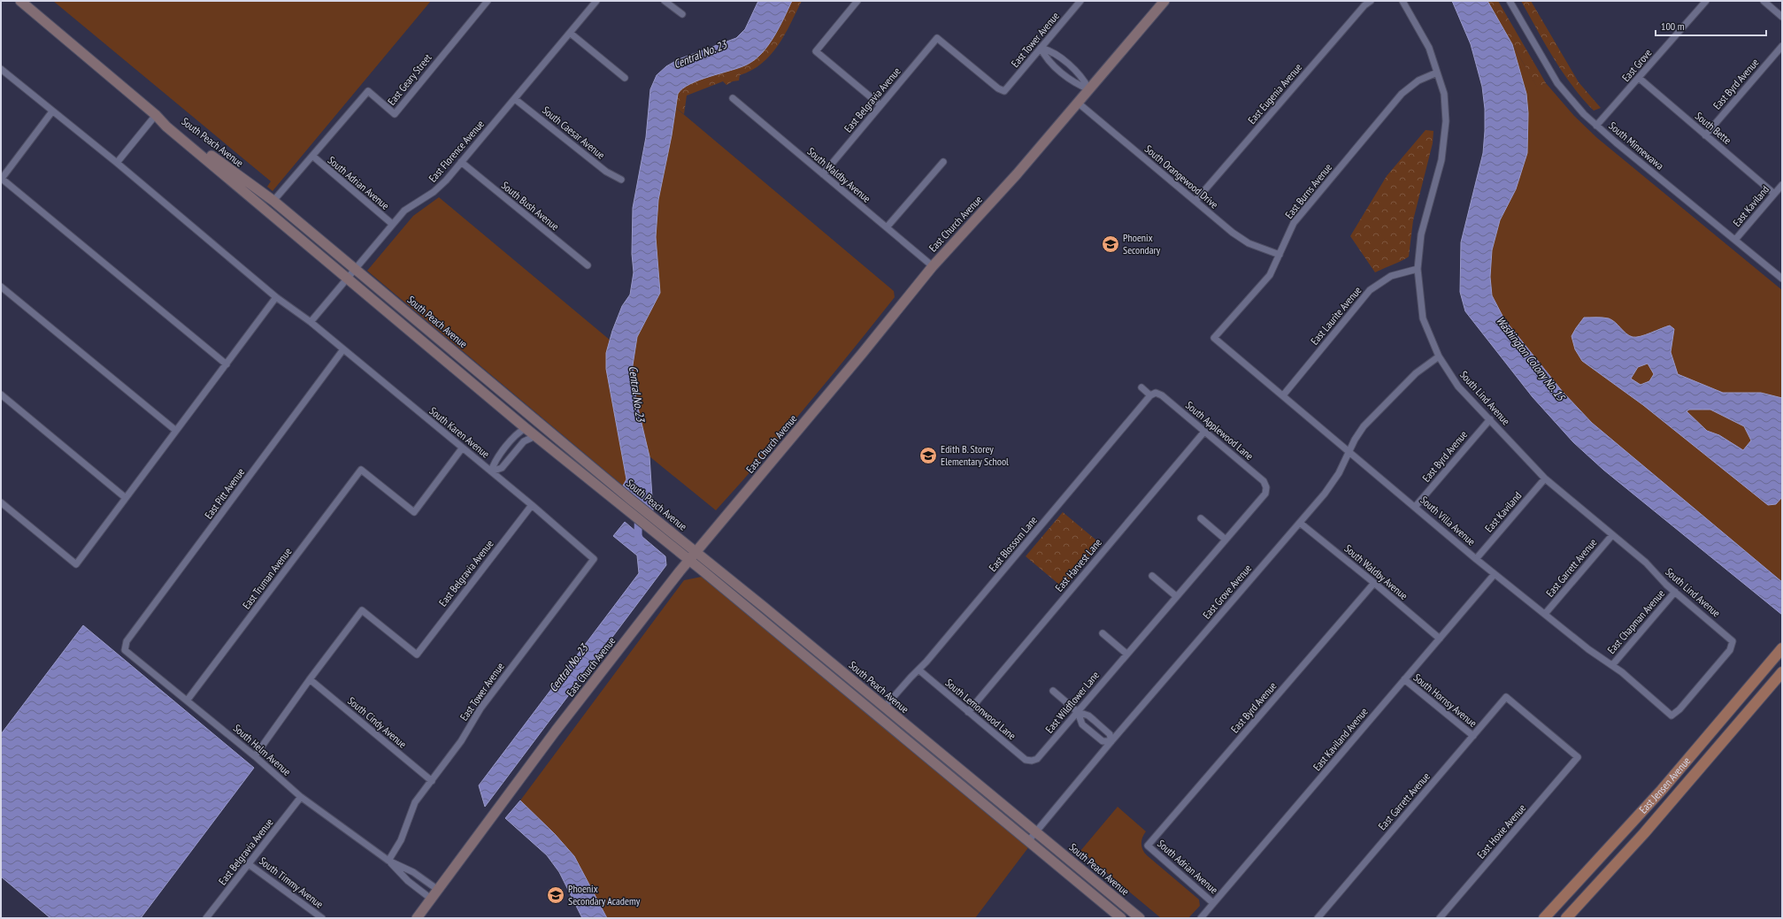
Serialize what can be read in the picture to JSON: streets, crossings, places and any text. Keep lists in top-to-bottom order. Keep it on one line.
{"streets":{"main road":["East Jensen Avenue"],"street":["East Tower Avenue","East Grove","East Geary Street","East Byrd Avenue","East Eugenia Avenue","East Belgravia Avenue","South Bette","South Caesar Avenue","South Peach Avenue","South Minnewawa","East Florence Avenue","South Waldby Avenue","South Orangewood Drive","South Adrian Avenue","East Burns Avenue","South Bush Avenue","East Kaviland","East Church Avenue","East Laurite Avenue","South Lind Avenue","South Applewood Lane","South Karen Avenue","East Pitt Avenue","South Villa Avenue","East Blossom Lane","East Harvest Lane","East Garrett Avenue","East Truman Avenue","East Grove Avenue","East Chapman Avenue","South Hornsy Avenue","East Wildflower Lane","South Lemonwood Lane","South Cindy Avenue","East Kaviland Avenue","South Helm Avenue","East Hoxie Avenue","South Timmy Avenue"]},"crossings":[["East Tower Avenue","East Belgravia Avenue"],["East Tower Avenue","South Karen Avenue"],["East Tower Avenue","South Cindy Avenue"],["East Tower Avenue","South Helm Avenue"],["East Grove","South Bette"],["East Grove","South Minnewawa"],["East Geary Street","South Peach Avenue"],["East Geary Street","South Adrian Avenue"],["East Byrd Avenue","South Bette"],["East Byrd Avenue","South Waldby Avenue"],["East Byrd Avenue","South Adrian Avenue"],["East Byrd Avenue","South Lind Avenue"],["East Byrd Avenue","South Villa Avenue"],["East Eugenia Avenue","South Orangewood Drive"],["East Belgravia Avenue","South Waldby Avenue"],["East Belgravia Avenue","South Karen Avenue"],["East Belgravia Avenue","South Cindy Avenue"],["East Belgravia Avenue","South Helm Avenue"],["East Belgravia Avenue","South Timmy Avenue"],["South Bette","East Kaviland"],["South Caesar Avenue","East Florence Avenue"],["South Peach Avenue","East Florence Avenue"],["South Peach Avenue","East Church Avenue"],["South Peach Avenue","East Blossom Lane"],["South Peach Avenue","East Grove Avenue"],["South Minnewawa","East Kaviland"],["East Florence Avenue","South Adrian Avenue"],["East Florence Avenue","South Bush Avenue"],["East Florence Avenue","South Karen Avenue"],["South Waldby Avenue","East Church Avenue"],["South Waldby Avenue","East Grove Avenue"],["South Waldby Avenue","East Kaviland Avenue"],["South Orangewood Drive","East Burns Avenue"],["South Orangewood Drive","East Church Avenue"],["South Adrian Avenue","East Kaviland Avenue"],["East Burns Avenue","South Lind Avenue"],["East Burns Avenue","South Villa Avenue"],["East Kaviland","South Lind Avenue"],["East Kaviland","South Villa Avenue"],["East Church Avenue","South Helm Avenue"],["East Laurite Avenue","South Lind Avenue"],["East Laurite Avenue","South Villa Avenue"],["South Lind Avenue","South Villa Avenue"],["South Lind Avenue","East Garrett Avenue"],["South Lind Avenue","East Grove Avenue"],["South Lind Avenue","East Chapman Avenue"],["South Applewood Lane","East Blossom Lane"],["South Applewood Lane","East Harvest Lane"],["South Applewood Lane","East Wildflower Lane"],["South Karen Avenue","East Pitt Avenue"],["South Karen Avenue","East Truman Avenue"],["East Pitt Avenue","South Helm Avenue"],["South Villa Avenue","East Garrett Avenue"],["South Villa Avenue","East Grove Avenue"],["South Villa Avenue","East Chapman Avenue"],["South Villa Avenue","East Kaviland Avenue"],["East Blossom Lane","South Lemonwood Lane"],["East Harvest Lane","South Lemonwood Lane"],["East Garrett Avenue","South Hornsy Avenue"],["East Garrett Avenue","East Hoxie Avenue"],["East Truman Avenue","South Helm Avenue"],["South Hornsy Avenue","East Kaviland Avenue"],["East Wildflower Lane","South Lemonwood Lane"]],"water":["Central No. 23","Washington Colony No. 15"],"places":{"school or university":["Phoenix Secondary","Edith B. Storey Elementary School","Phoenix Secondary Academy"]},"scale_bar":"100 m"}
